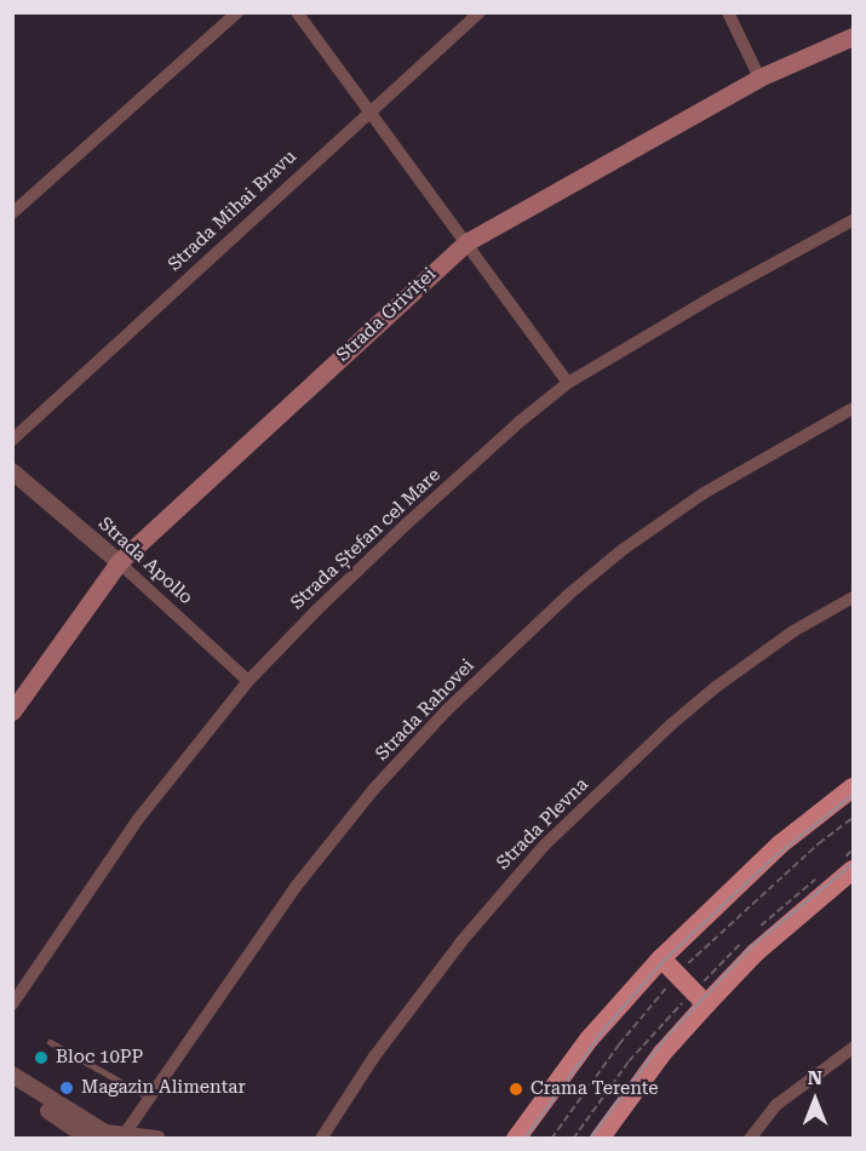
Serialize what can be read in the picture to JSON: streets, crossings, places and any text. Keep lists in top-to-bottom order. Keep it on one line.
{"streets":{"main road":["Strada Griviței"],"street":["Strada Mihai Bravu","Strada Ștefan cel Mare","Strada Apollo","Strada Rahovei","Strada Plevna"]},"crossings":[["Strada Griviței","Strada Apollo"],["Strada Ștefan cel Mare","Strada Apollo"]],"places":["Bloc 10PP","Magazin Alimentar","Crama Terente"],"north":"top"}
